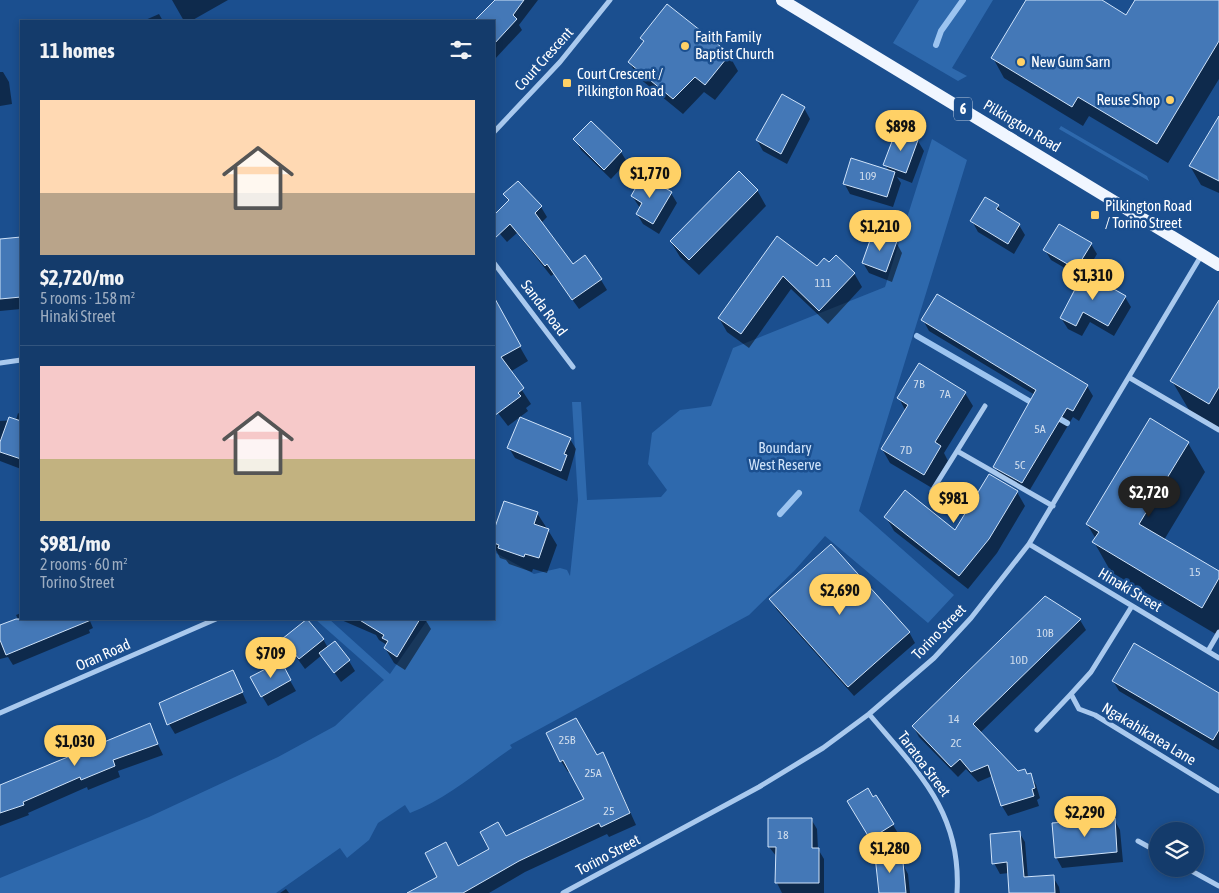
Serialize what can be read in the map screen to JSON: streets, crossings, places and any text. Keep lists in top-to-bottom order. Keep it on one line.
{"streets":{"main road":["6","Pilkington Road"],"street":["Court Crescent","Sanda Road","Hinaki Street","Torino Street","Oran Road","Ngakahikatea Lane","Taratoa Street"]},"crossings":[["Pilkington Road","Torino Street"],["Hinaki Street","Torino Street"],["Torino Street","Taratoa Street"]],"parks":["Boundary West Reserve"],"places":{"other":["Faith Family Baptist Church","New Gum Sarn","Reuse Shop"],"transit":["Court Crescent / Pilkington Road","Pilkington Road / Torino Street"]},"house_numbers":["109","111","7B","7A","5A","7D","5C","15","10B","10D","14","25B","2C","25A","25","18"],"page":{"heading":"11 homes","list":[{"name":"$2,720/mo","note":"5 rooms · 158 m² · Hinaki Street"},{"name":"$981/mo","note":"2 rooms · 60 m² · Torino Street"}],"price":["$898","$1,770","$1,210","$1,310","$2,720","$981","$2,690","$709","$1,030","$2,290","$1,280"]}}
